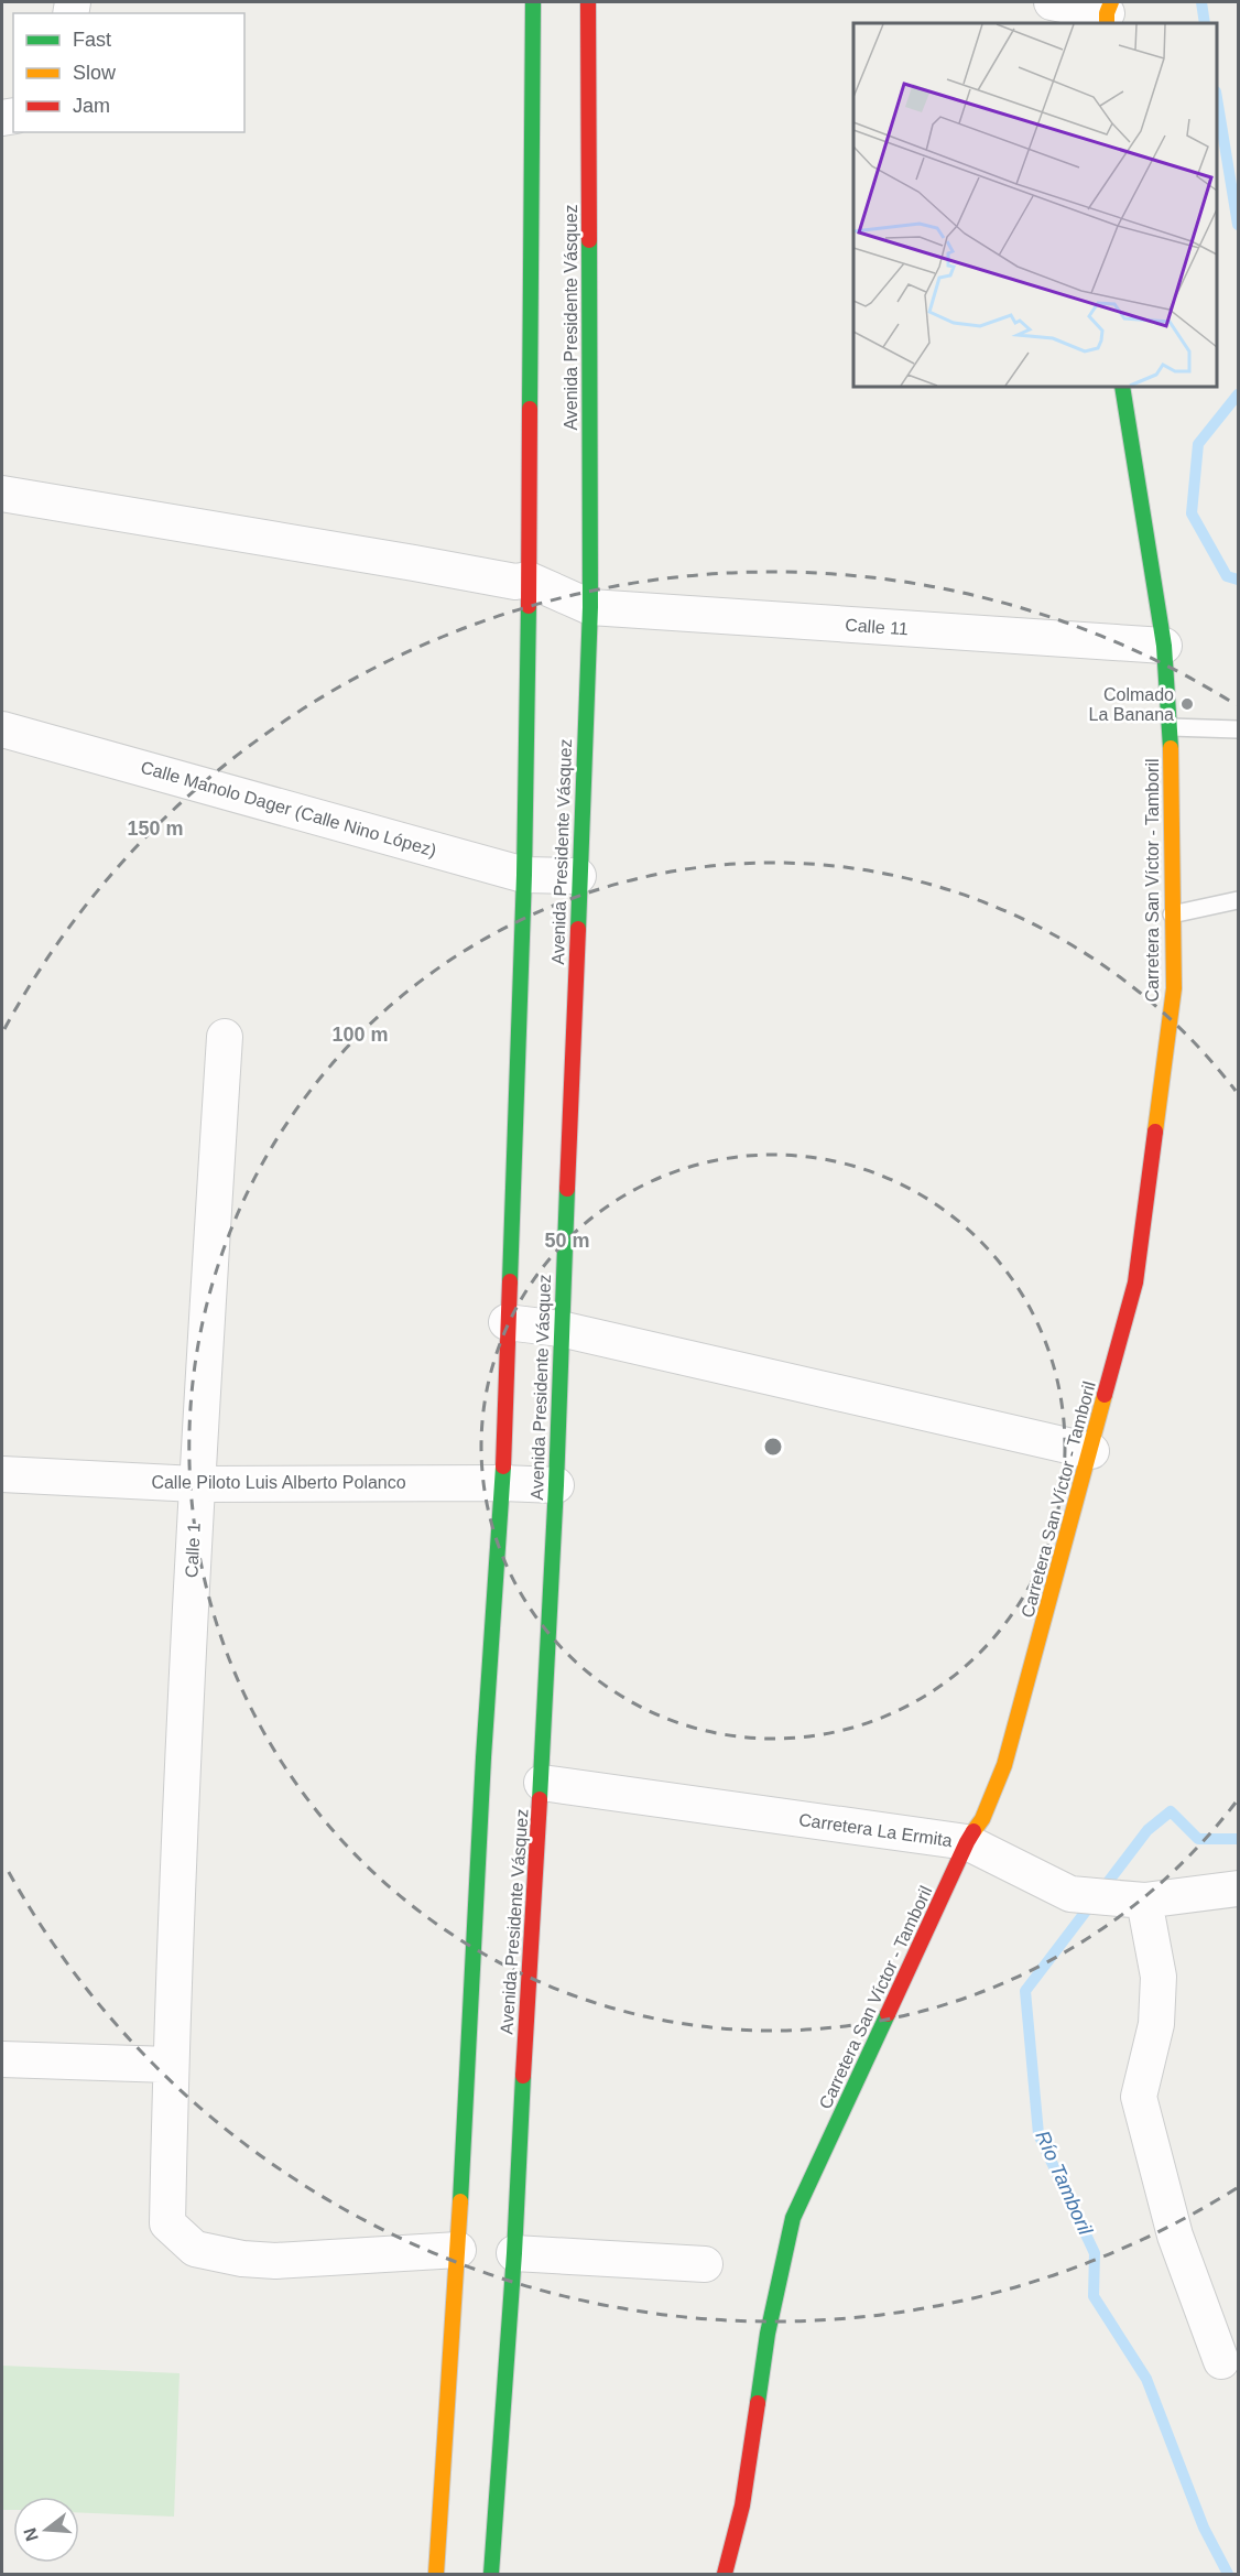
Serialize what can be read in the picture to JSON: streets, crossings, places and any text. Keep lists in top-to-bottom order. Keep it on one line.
{"streets":{"street":["Avenida Presidente Vásquez","Calle 11","Calle Manolo Dager (Calle Nino López)","Carretera San Víctor - Tamboril","Calle Piloto Luis Alberto Polanco","Calle 1","Carretera La Ermita"]},"crossings":[["Avenida Presidente Vásquez","Calle 11"],["Avenida Presidente Vásquez","Calle Manolo Dager (Calle Nino López)"],["Avenida Presidente Vásquez","Calle Piloto Luis Alberto Polanco"],["Avenida Presidente Vásquez","Calle 1"],["Avenida Presidente Vásquez","Carretera La Ermita"],["Calle 11","Carretera San Víctor - Tamboril"],["Carretera San Víctor - Tamboril","Carretera La Ermita"],["Calle Piloto Luis Alberto Polanco","Calle 1"]],"water":["Río Tamboril"],"places":["Colmado La Banana"],"legend":["Fast","Slow","Jam"],"north":"left","rings":["150 m","100 m","50 m"]}
